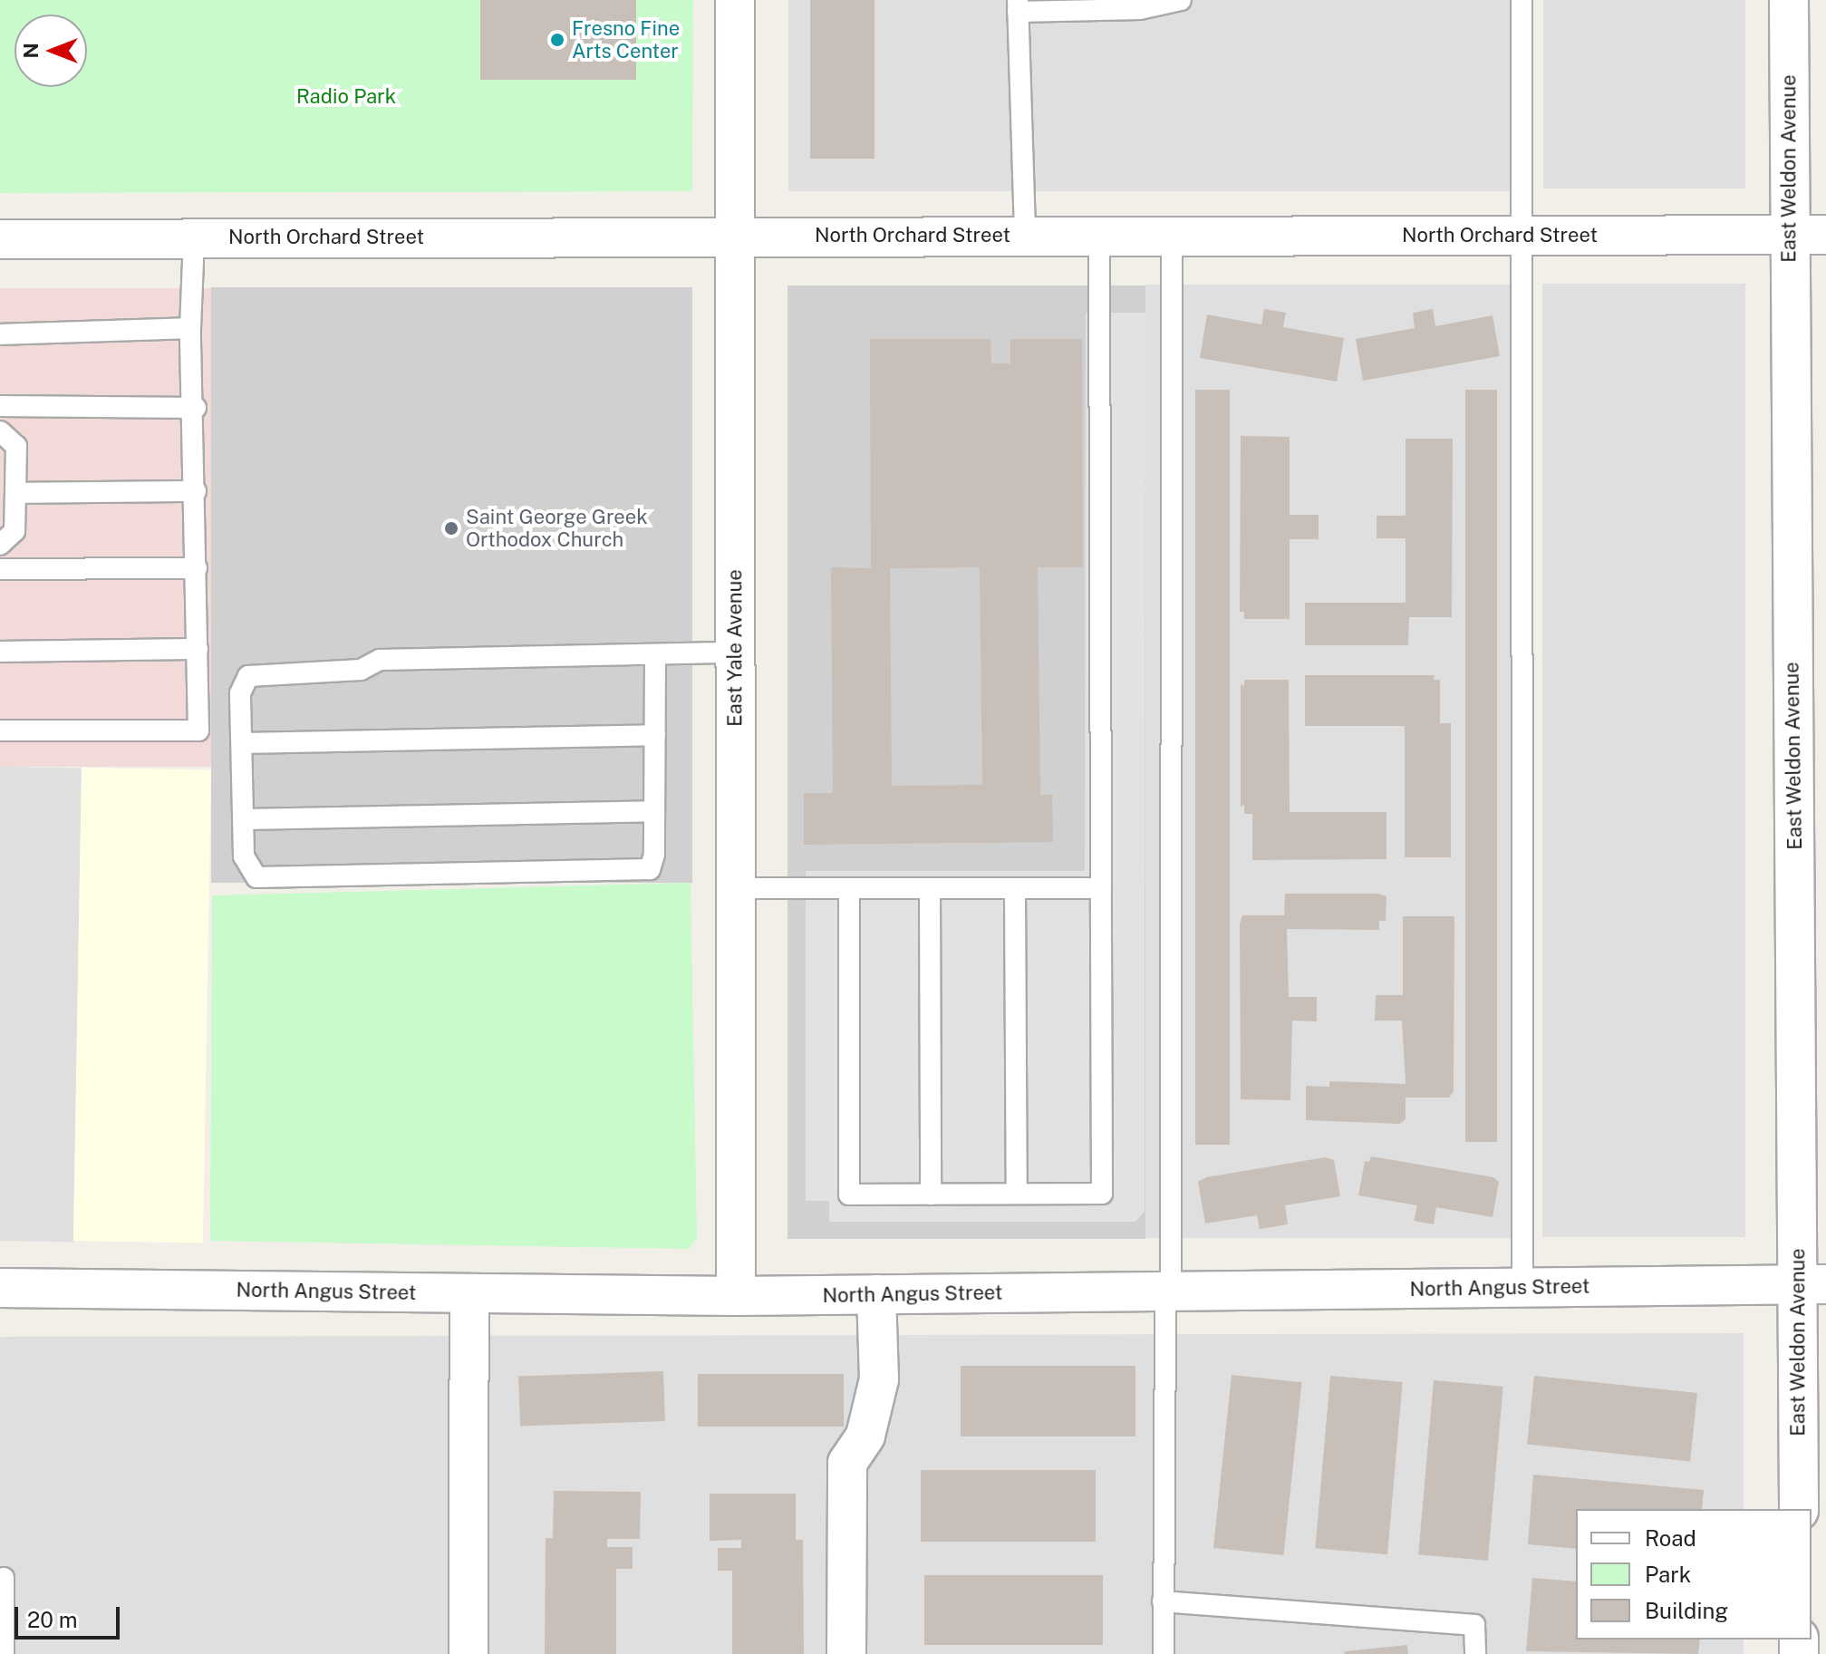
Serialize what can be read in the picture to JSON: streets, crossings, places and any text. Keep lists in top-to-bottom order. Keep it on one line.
{"streets":{"street":["East Weldon Avenue","North Orchard Street","East Yale Avenue","North Angus Street"]},"crossings":[["East Weldon Avenue","North Orchard Street"],["East Weldon Avenue","North Angus Street"],["North Orchard Street","East Yale Avenue"],["East Yale Avenue","North Angus Street"]],"parks":["Radio Park"],"places":["Fresno Fine Arts Center","Saint George Greek Orthodox Church"],"legend":["Road","Park","Building"],"scale_bar":"20 m","north":"left"}
